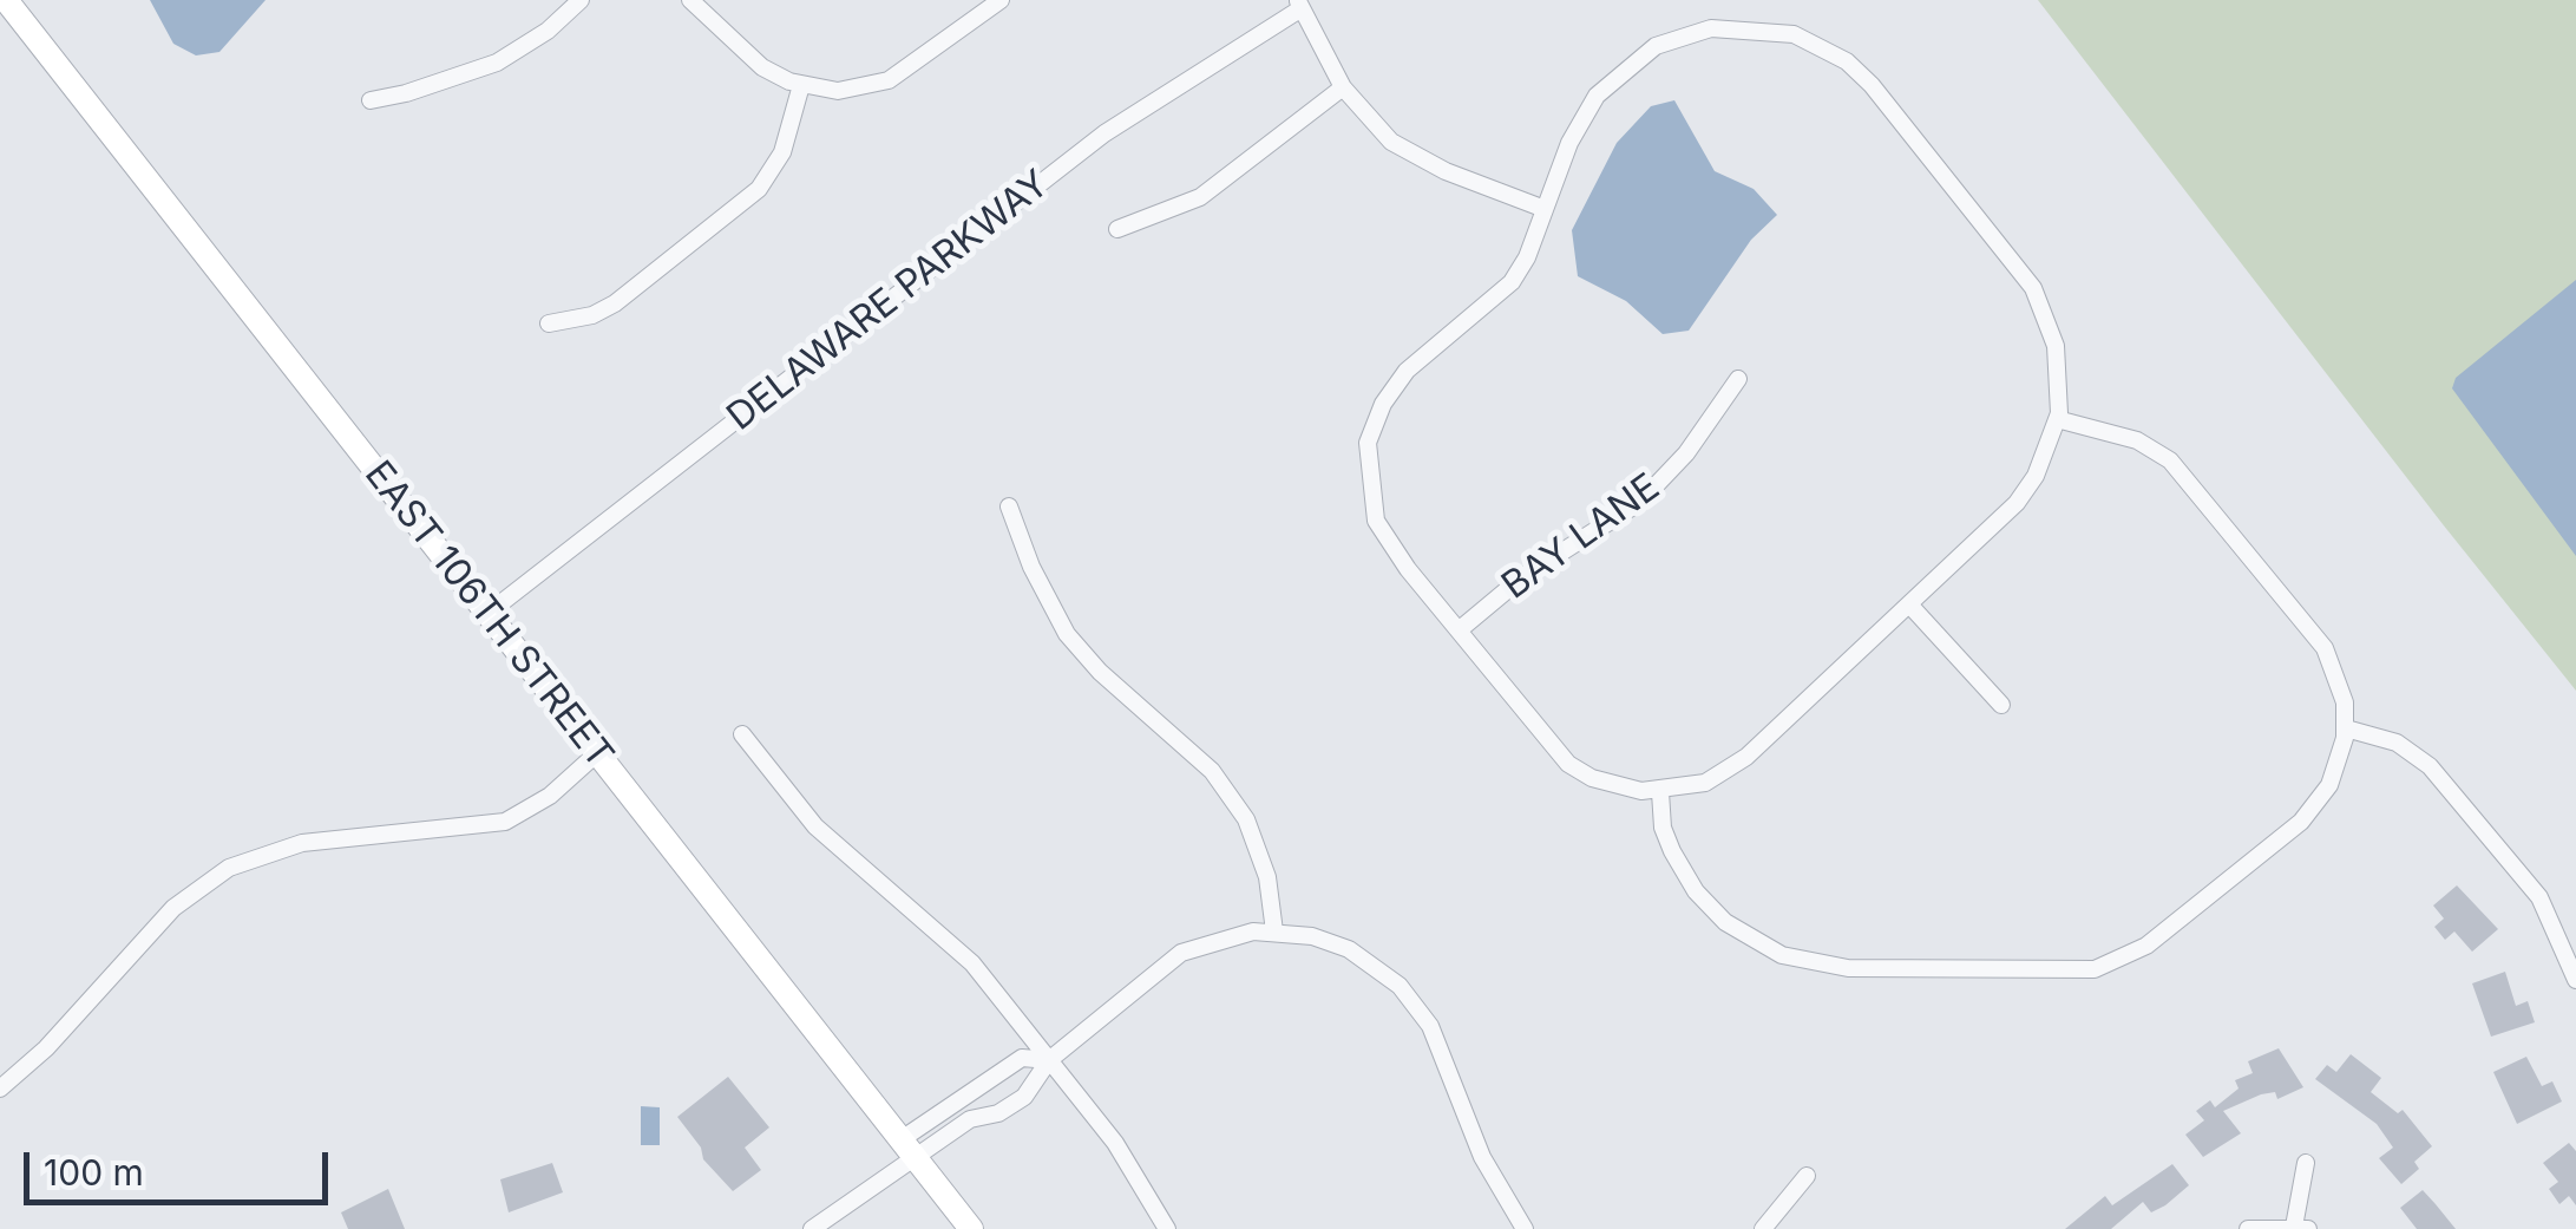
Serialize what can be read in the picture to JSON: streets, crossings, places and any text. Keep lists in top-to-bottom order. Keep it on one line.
{"streets":{"main road":["EAST 106TH STREET"],"street":["DELAWARE PARKWAY","BAY LANE"]},"crossings":[["DELAWARE PARKWAY","EAST 106TH STREET"]],"scale_bar":"100 m"}
